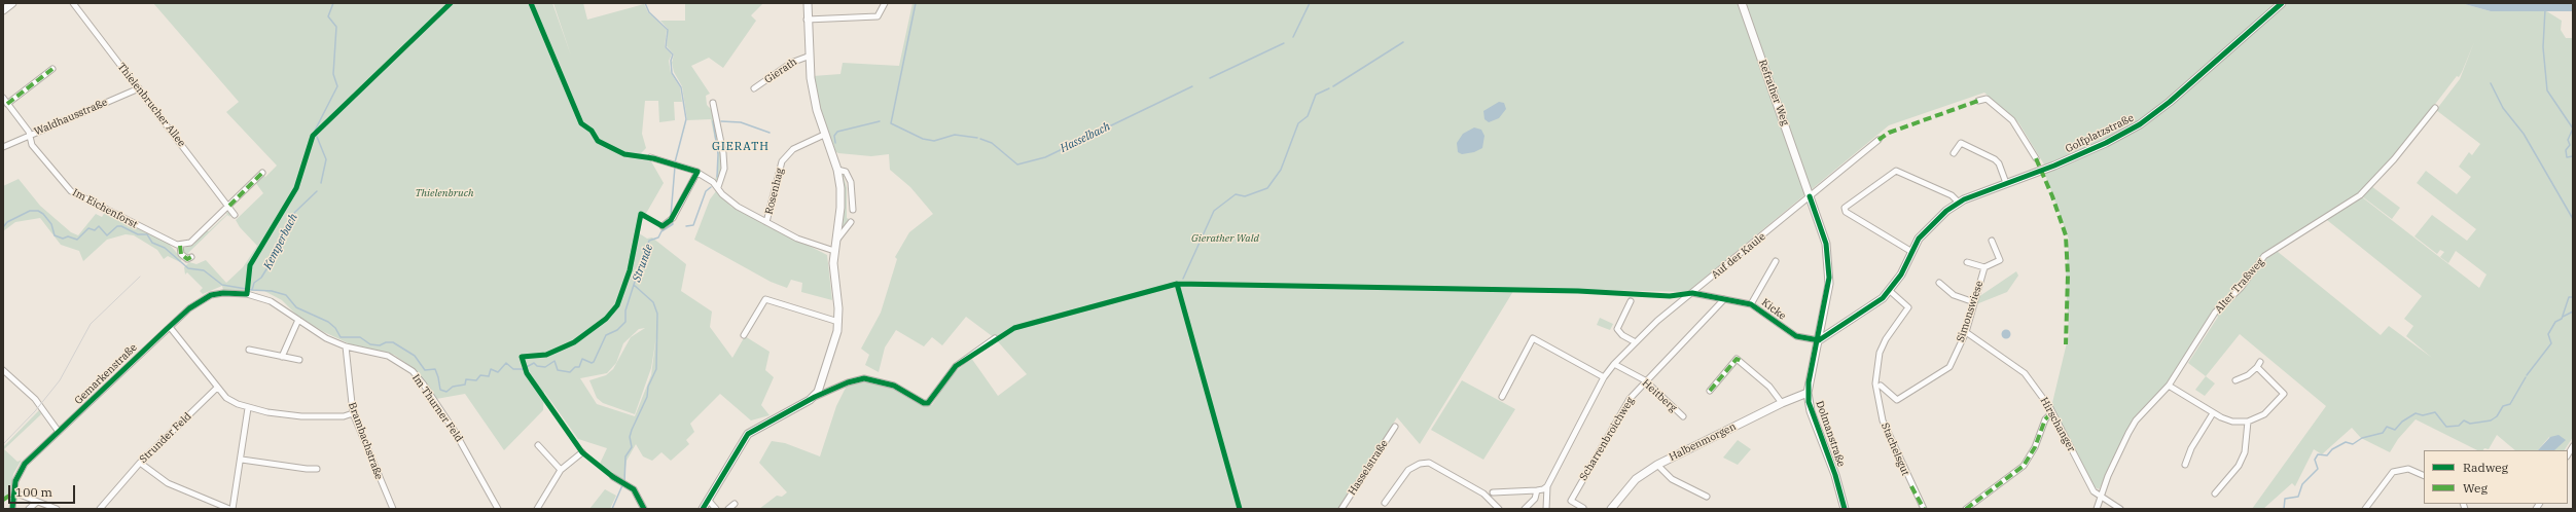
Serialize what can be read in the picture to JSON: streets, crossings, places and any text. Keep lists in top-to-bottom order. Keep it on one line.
{"streets":{"street":["Gierath","Refrather Weg","Thielenbrucher Allee","Waldhausstraße","Golfplatzstraße","Rosenhag","Im Eichenforst","Auf der Kaule","Alter Traßweg","Kicke","Simonswiese","Gemarkenstraße","Heitberg","Im Thurner Feld","Hirschanger","Dolmanstraße","Strunder Feld","Scharrenbroichweg","Brambachstraße","Halbenmorgen","Stachelsgut","Hasselstraße"]},"crossings":[["Refrather Weg","Dolmanstraße"],["Thielenbrucher Allee","Waldhausstraße"],["Waldhausstraße","Im Eichenforst"],["Golfplatzstraße","Kicke"],["Golfplatzstraße","Dolmanstraße"],["Golfplatzstraße","Stachelsgut"],["Auf der Kaule","Kicke"],["Auf der Kaule","Heitberg"],["Auf der Kaule","Dolmanstraße"],["Alter Traßweg","Hirschanger"],["Kicke","Dolmanstraße"],["Kicke","Scharrenbroichweg"],["Simonswiese","Hirschanger"],["Simonswiese","Stachelsgut"],["Gemarkenstraße","Im Thurner Feld"],["Gemarkenstraße","Brambachstraße"],["Heitberg","Scharrenbroichweg"],["Im Thurner Feld","Brambachstraße"],["Dolmanstraße","Halbenmorgen"]],"districts":["GIERATH"],"water":["Hasselbach","Kemperbach","Strunde"],"parks":["Thielenbruch","Gierather Wald"],"legend":["Radweg","Weg"],"scale_bar":"100 m"}
